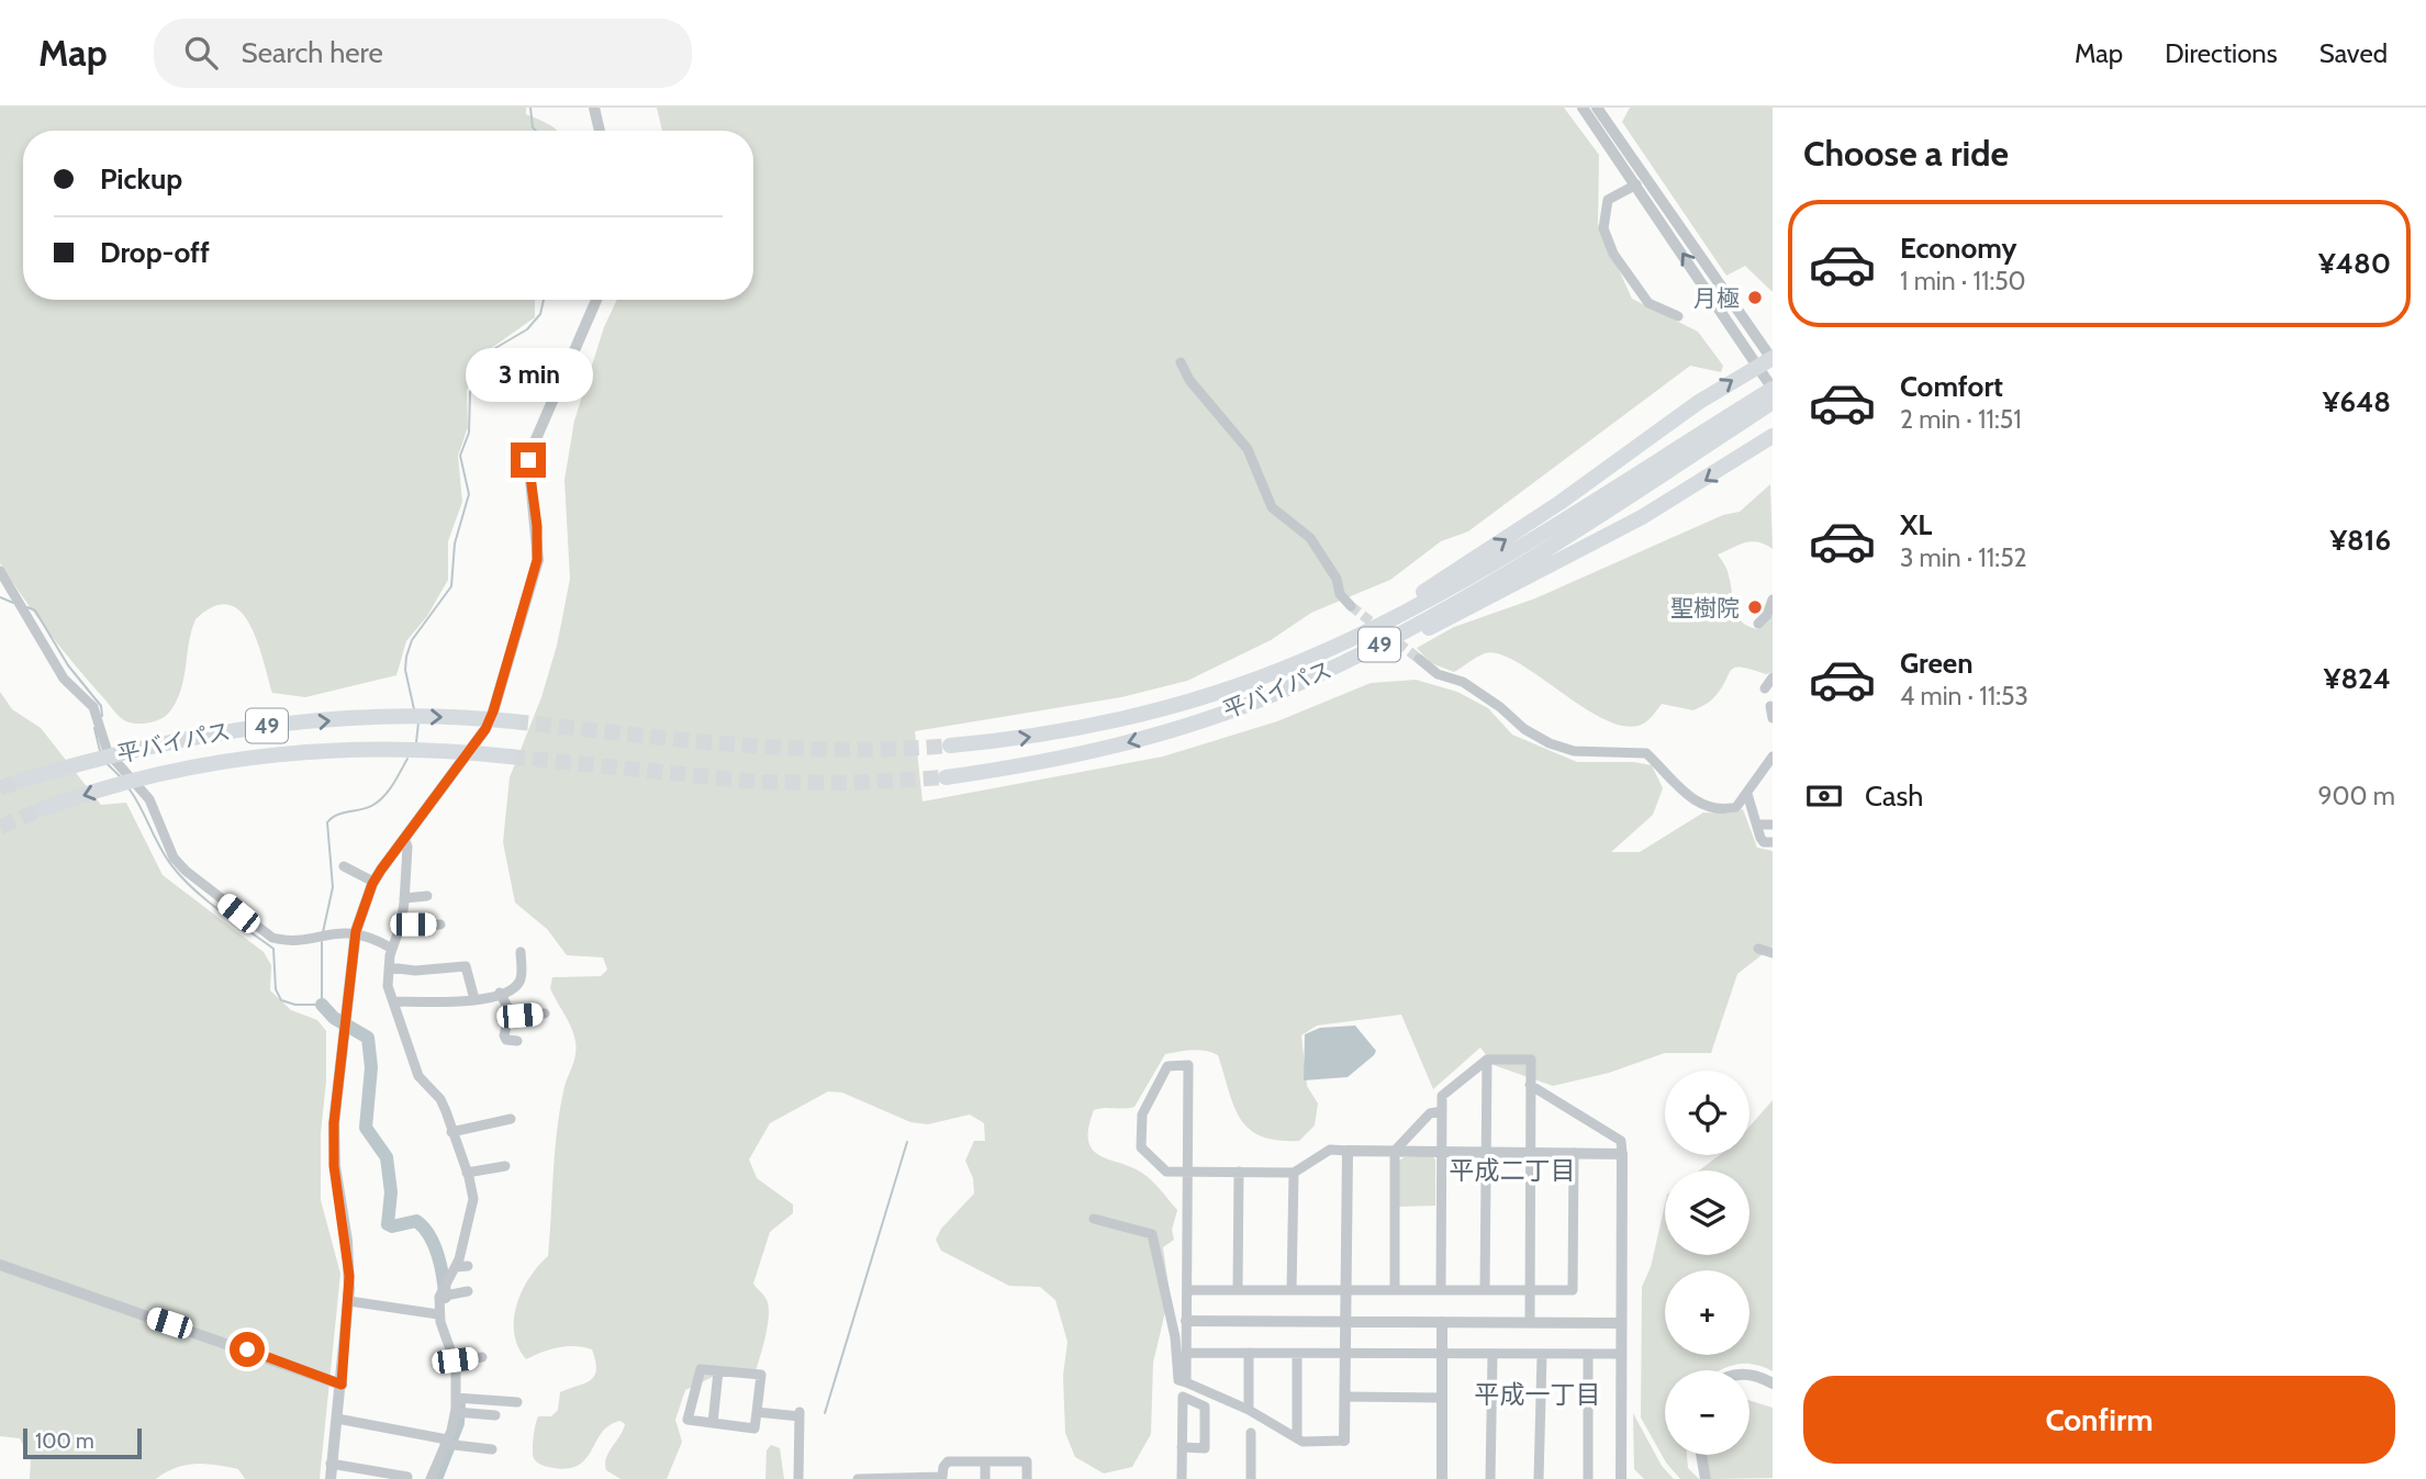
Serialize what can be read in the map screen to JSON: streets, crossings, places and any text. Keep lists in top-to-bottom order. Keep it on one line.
{"streets":{"highway":["49","平バイパス"]},"districts":["平成二丁目","平成一丁目"],"places":["月極","聖樹院"],"scale_bar":"100 m","page":{"header":"Map","search":"Search here","nav":["Map","Directions","Saved"],"heading":"Choose a ride","banner":["Pickup","Drop-off"],"list":[{"name":"Economy","note":"1 min · 11:50","value":"¥480"},{"name":"Comfort","note":"2 min · 11:51","value":"¥648"},{"name":"XL","note":"3 min · 11:52","value":"¥816"},{"name":"Green","note":"4 min · 11:53","value":"¥824"}],"bubble":"3 min","pay":["Cash","900 m"],"map_buttons":["+","−"],"buttons":"Confirm","scale":"100 m"}}
